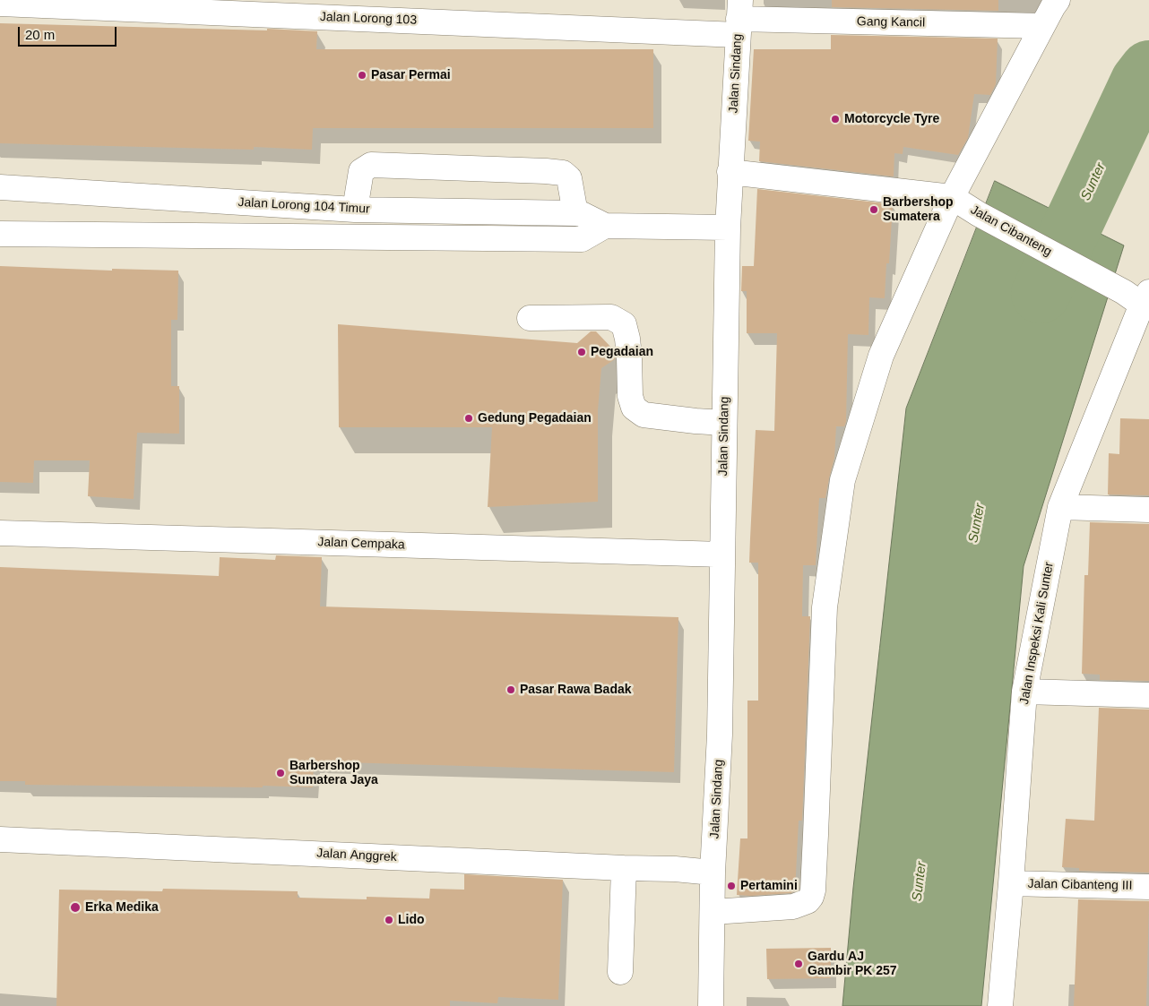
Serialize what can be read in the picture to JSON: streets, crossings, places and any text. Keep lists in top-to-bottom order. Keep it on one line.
{"streets":{"street":["Jalan Lorong 103","Gang Kancil","Jalan Sindang","Jalan Lorong 104 Timur","Jalan Cibanteng","Jalan Cempaka","Jalan Inspeksi Kali Sunter","Jalan Anggrek","Jalan Cibanteng III"]},"crossings":[["Jalan Lorong 103","Gang Kancil"],["Jalan Lorong 103","Jalan Sindang"],["Gang Kancil","Jalan Sindang"],["Jalan Sindang","Jalan Lorong 104 Timur"],["Jalan Sindang","Jalan Cibanteng"],["Jalan Sindang","Jalan Cempaka"],["Jalan Sindang","Jalan Anggrek"],["Jalan Cibanteng","Jalan Inspeksi Kali Sunter"],["Jalan Inspeksi Kali Sunter","Jalan Cibanteng III"]],"water":["Sunter"],"places":["Pasar Permai","Motorcycle Tyre","Barbershop Sumatera","Pegadaian","Gedung Pegadaian","Pasar Rawa Badak","Barbershop Sumatera Jaya","Pertamini","Erka Medika","Lido","Gardu AJ Gambir PK 257"],"scale_bar":"20 m"}
